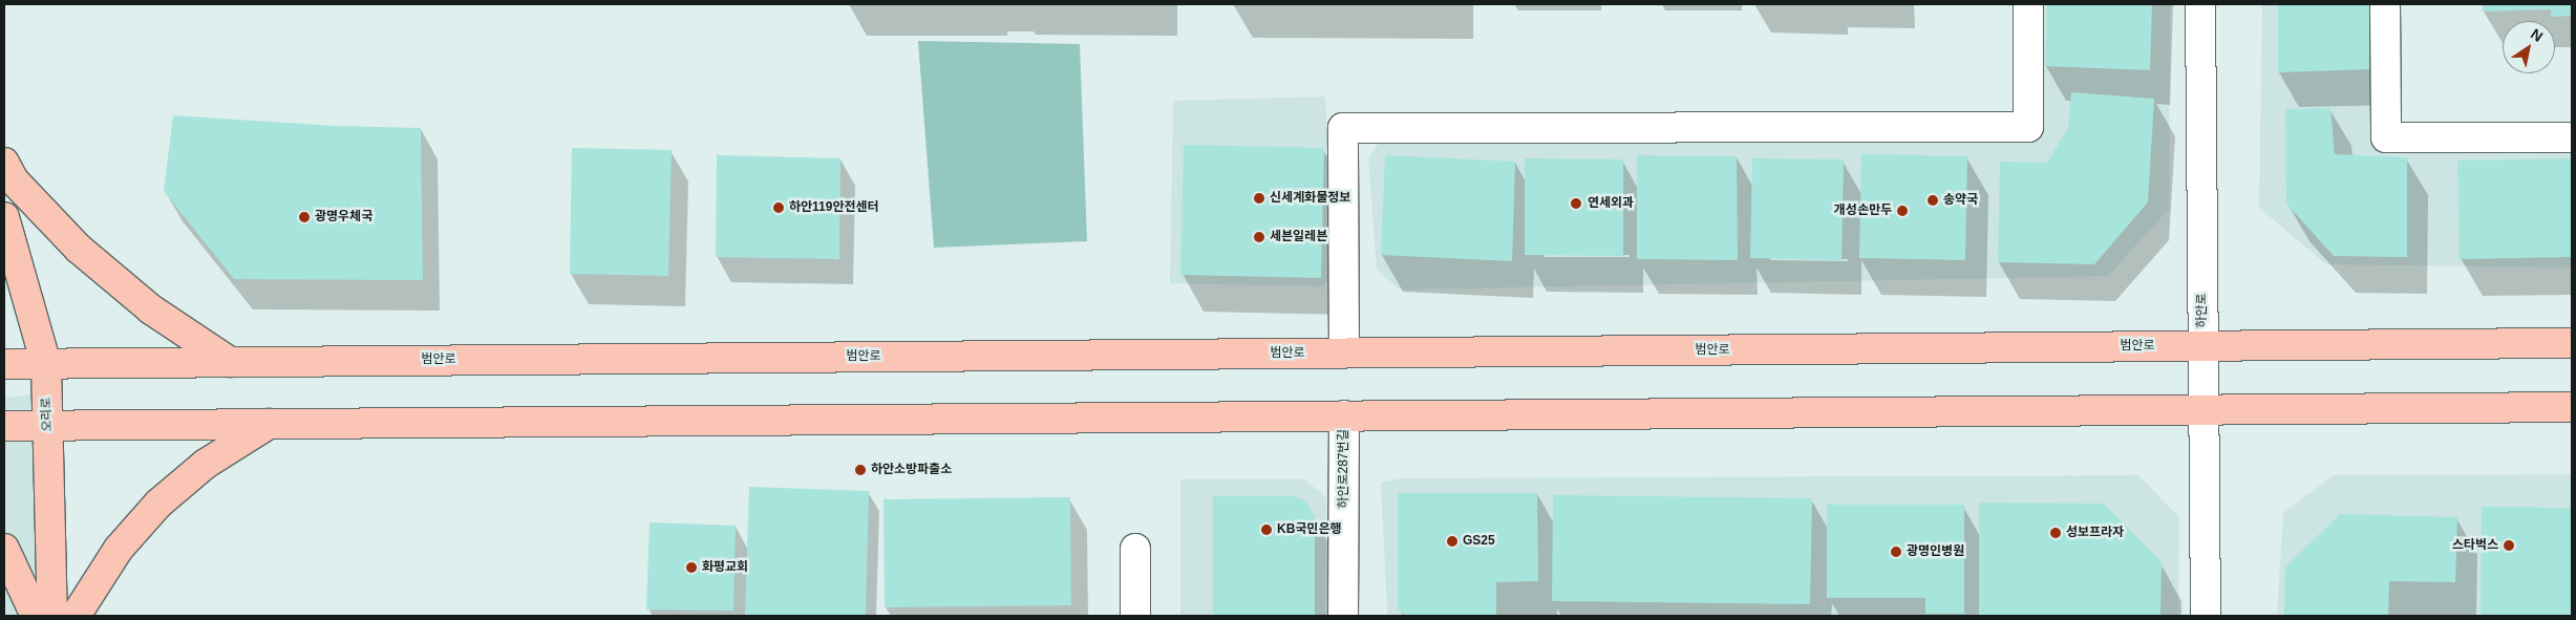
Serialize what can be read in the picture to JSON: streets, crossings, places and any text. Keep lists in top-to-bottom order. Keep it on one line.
{"streets":{"main road":["범안로","오리로"],"street":["하안로","하안로287번길"]},"crossings":[["하안로","범안로"],["범안로","오리로"]],"places":["신세계화물정보","송약국","연세외과","하안119안전센터","개성손만두","광명우체국","세븐일레븐","하안소방파출소","KB국민은행","성보프라자","GS25","스타벅스","광명인병원","화평교회"],"north":"top right"}
